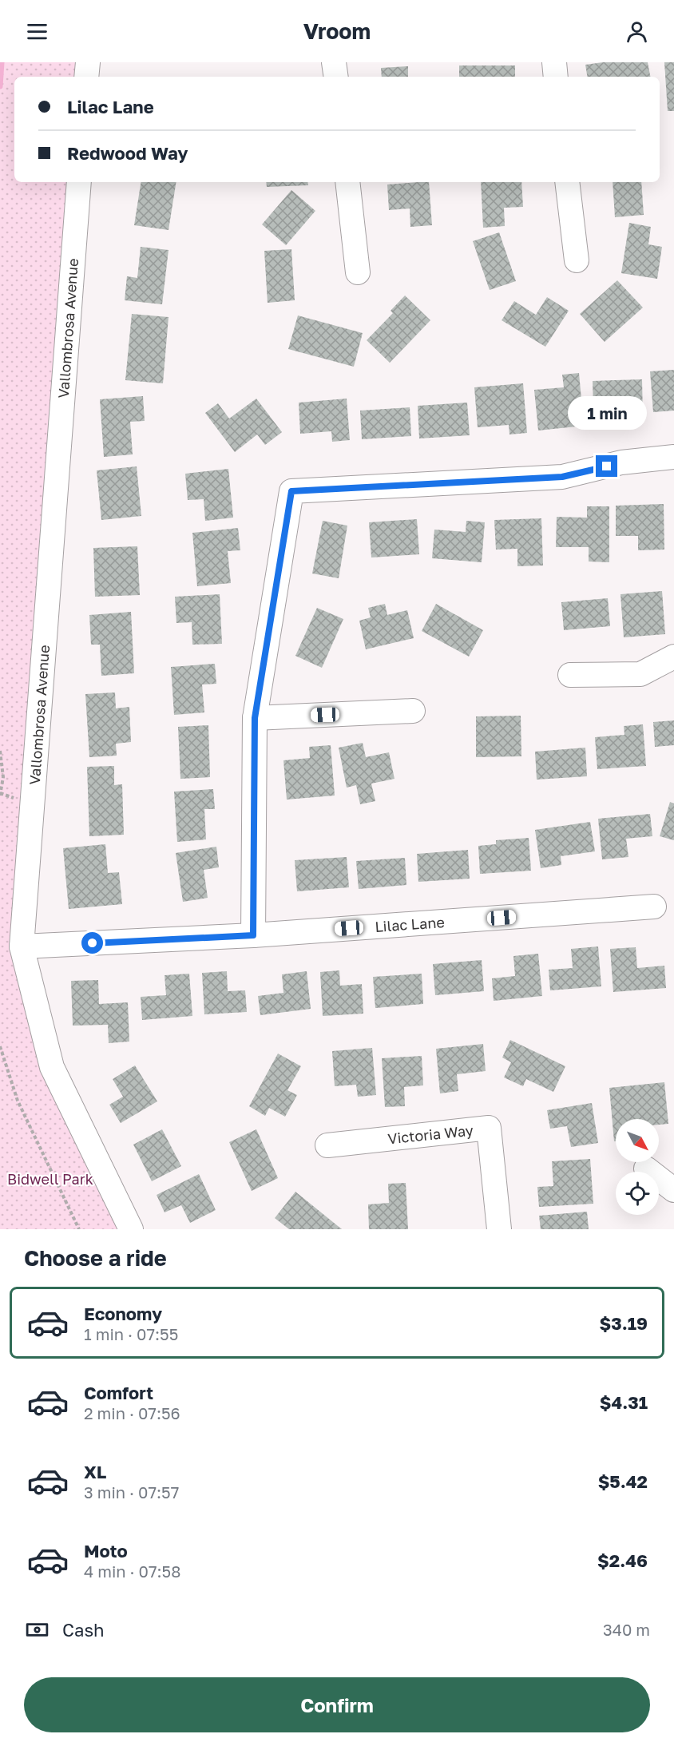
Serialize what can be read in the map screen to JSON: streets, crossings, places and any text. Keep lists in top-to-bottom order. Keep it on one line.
{"streets":{"street":["Vallombrosa Avenue","Lilac Lane","Victoria Way"]},"crossings":[["Vallombrosa Avenue","Lilac Lane"]],"parks":["Bidwell Park"],"north":"bottom right","page":{"header":"Vroom","banner":["Lilac Lane","Redwood Way"],"bubble":"1 min","heading":"Choose a ride","list":[{"name":"Economy","note":"1 min · 07:55","value":"$3.19"},{"name":"Comfort","note":"2 min · 07:56","value":"$4.31"},{"name":"XL","note":"3 min · 07:57","value":"$5.42"},{"name":"Moto","note":"4 min · 07:58","value":"$2.46"}],"pay":["Cash","340 m"],"buttons":"Confirm"}}
